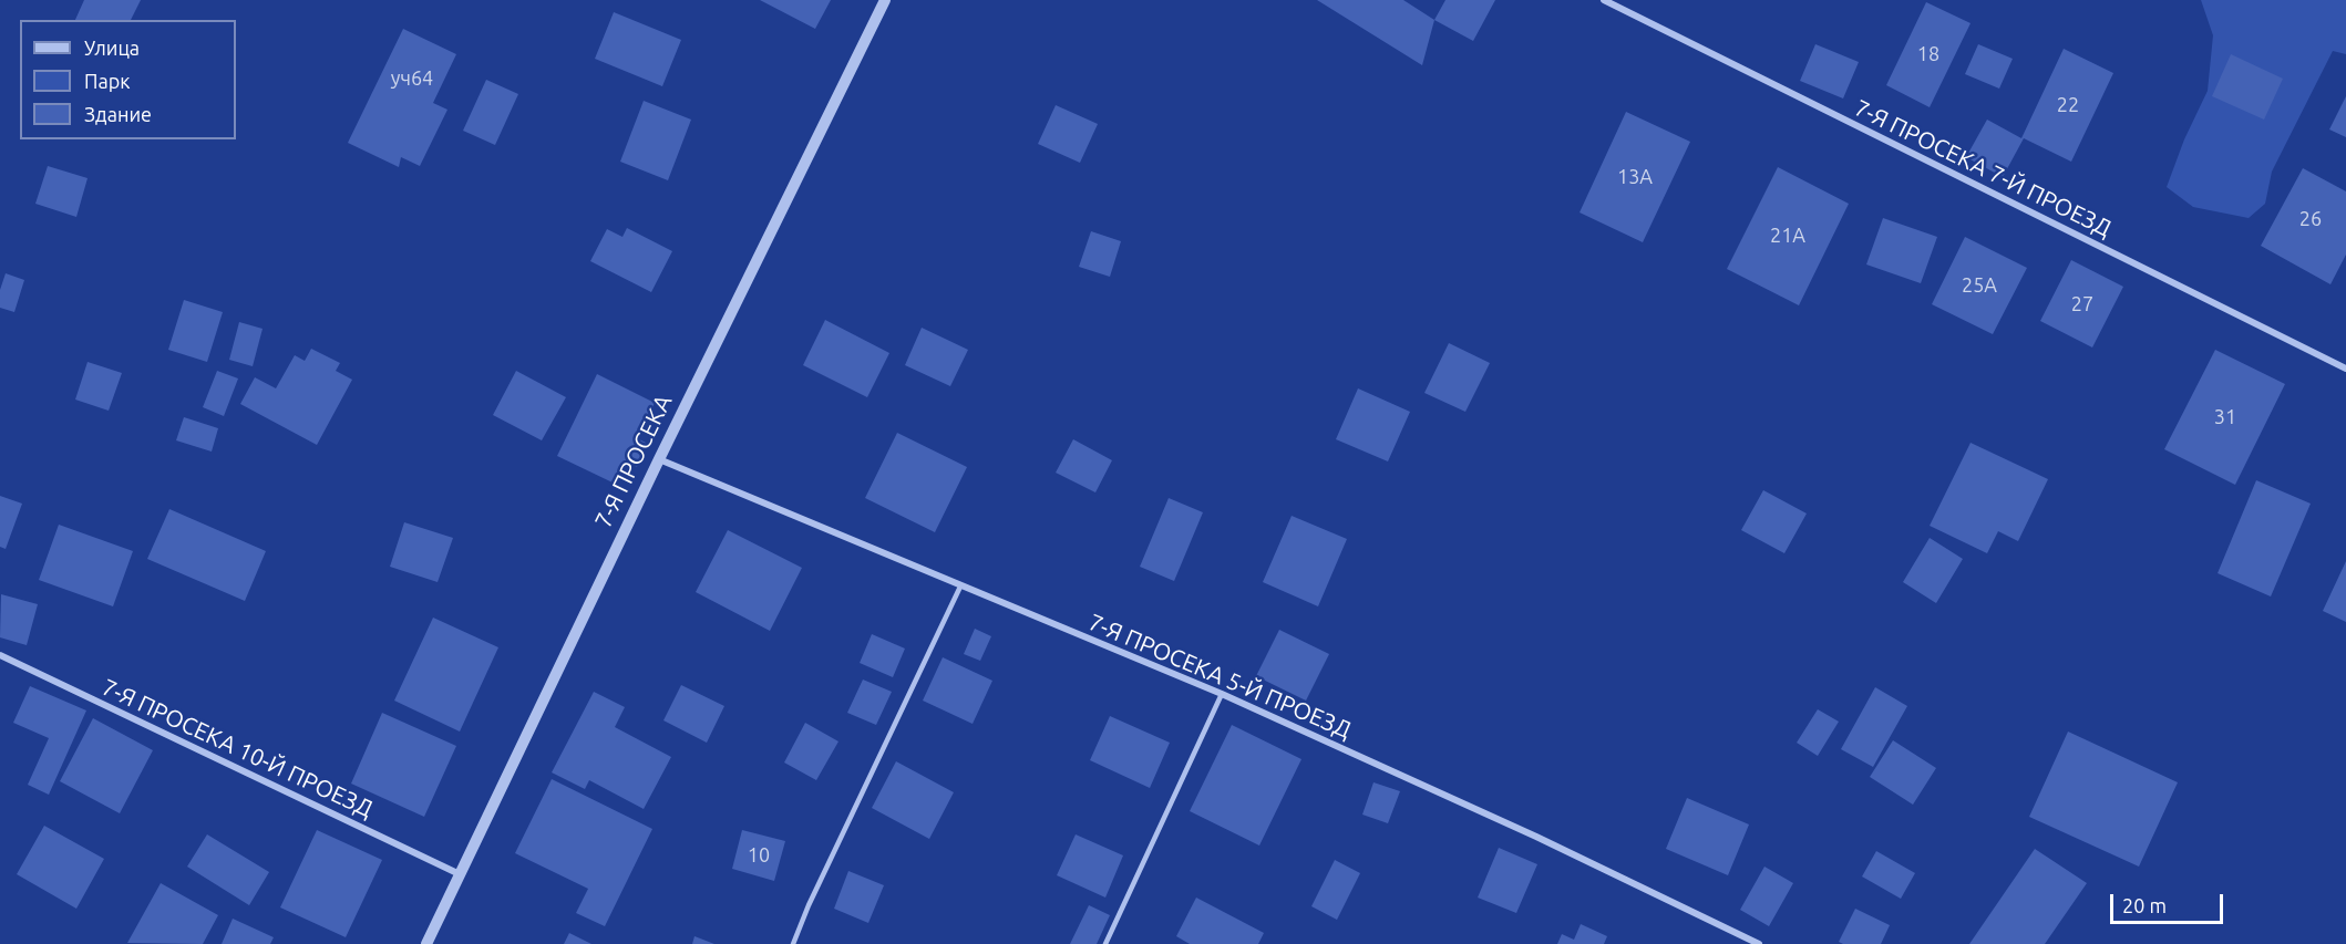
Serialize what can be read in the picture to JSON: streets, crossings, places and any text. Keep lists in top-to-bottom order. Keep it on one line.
{"streets":{"street":["7-Я ПРОСЕКА 7-Й ПРОЕЗД","7-Я ПРОСЕКА","7-Я ПРОСЕКА 5-Й ПРОЕЗД","7-Я ПРОСЕКА 10-Й ПРОЕЗД"]},"crossings":[["7-Я ПРОСЕКА","7-Я ПРОСЕКА 5-Й ПРОЕЗД"],["7-Я ПРОСЕКА","7-Я ПРОСЕКА 10-Й ПРОЕЗД"]],"house_numbers":["18","уч64","22","13А","26","21А","25А","27","31","10"],"legend":["Улица","Парк","Здание"],"scale_bar":"20 m"}
